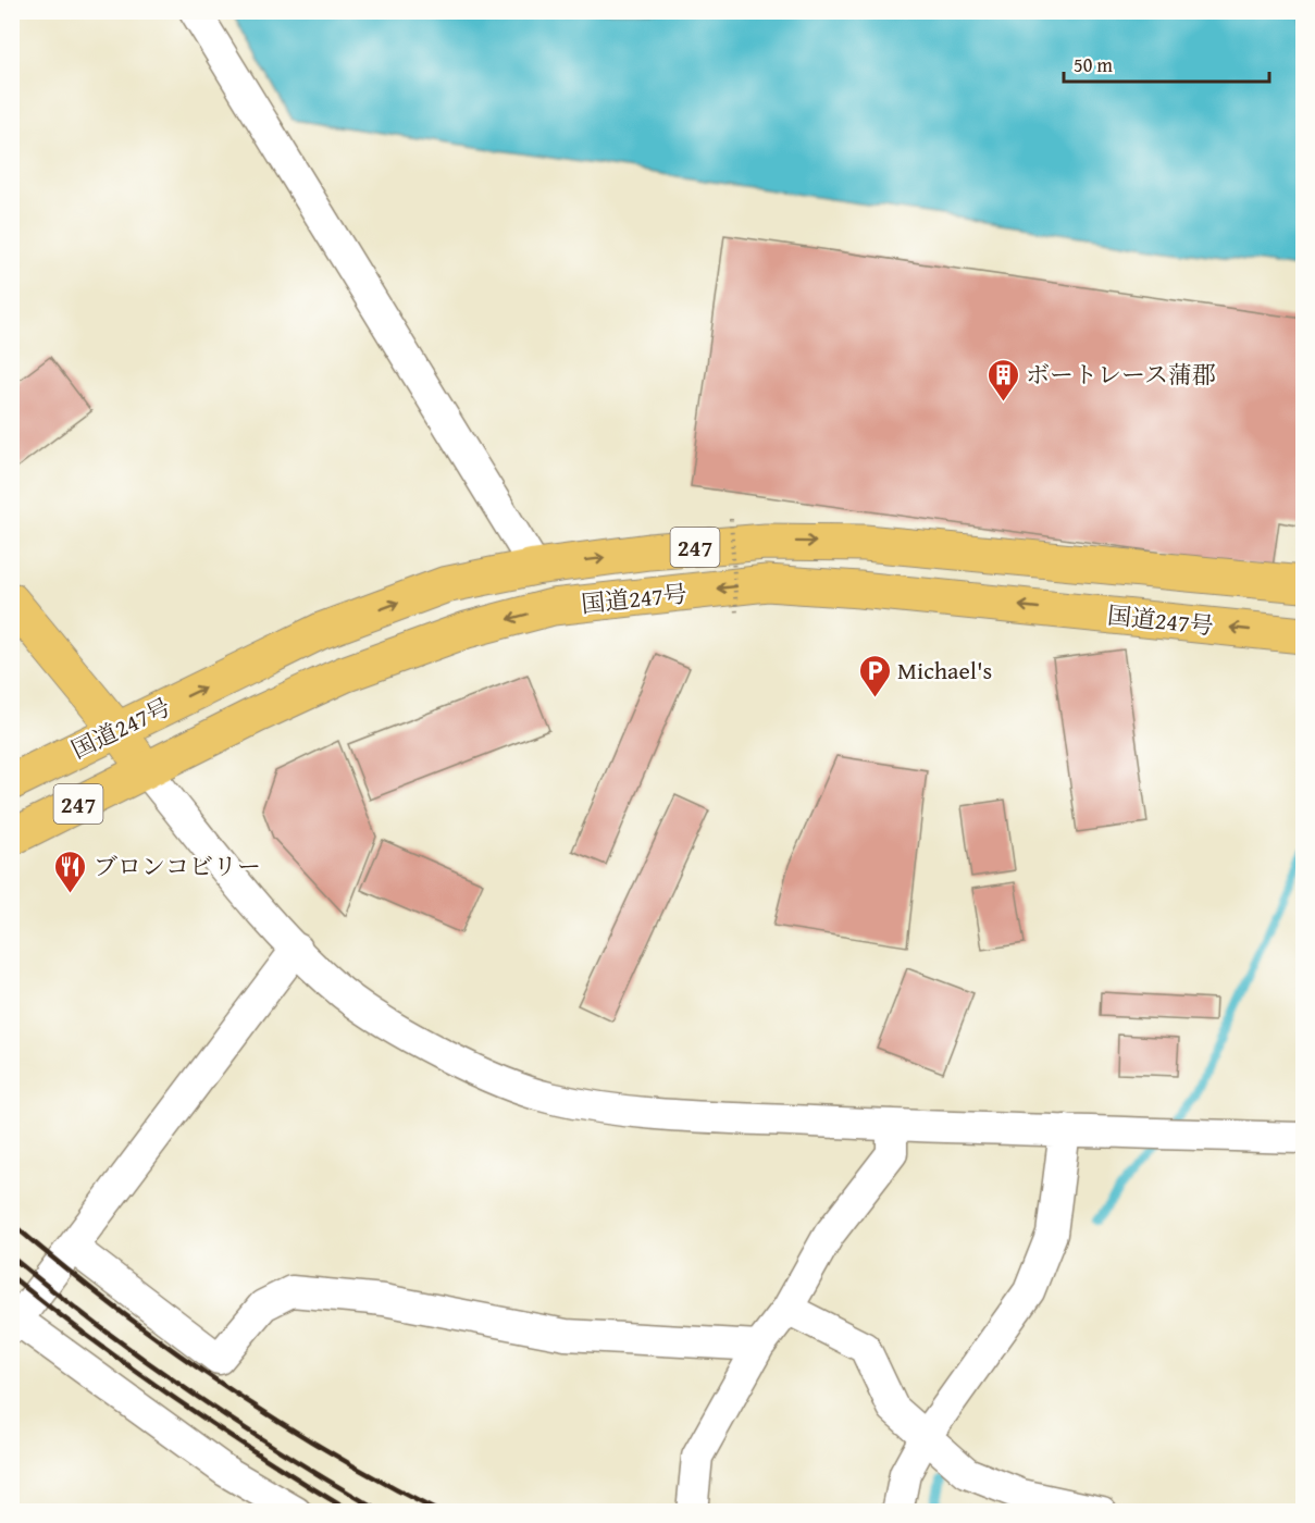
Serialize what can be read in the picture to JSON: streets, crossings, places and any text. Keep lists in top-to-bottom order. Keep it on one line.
{"streets":{"main road":["247","国道247号"]},"places":{"building":["ボートレース蒲郡"],"parking":["Michael's"],"restaurant":["ブロンコビリー"]},"scale_bar":"50 m"}
